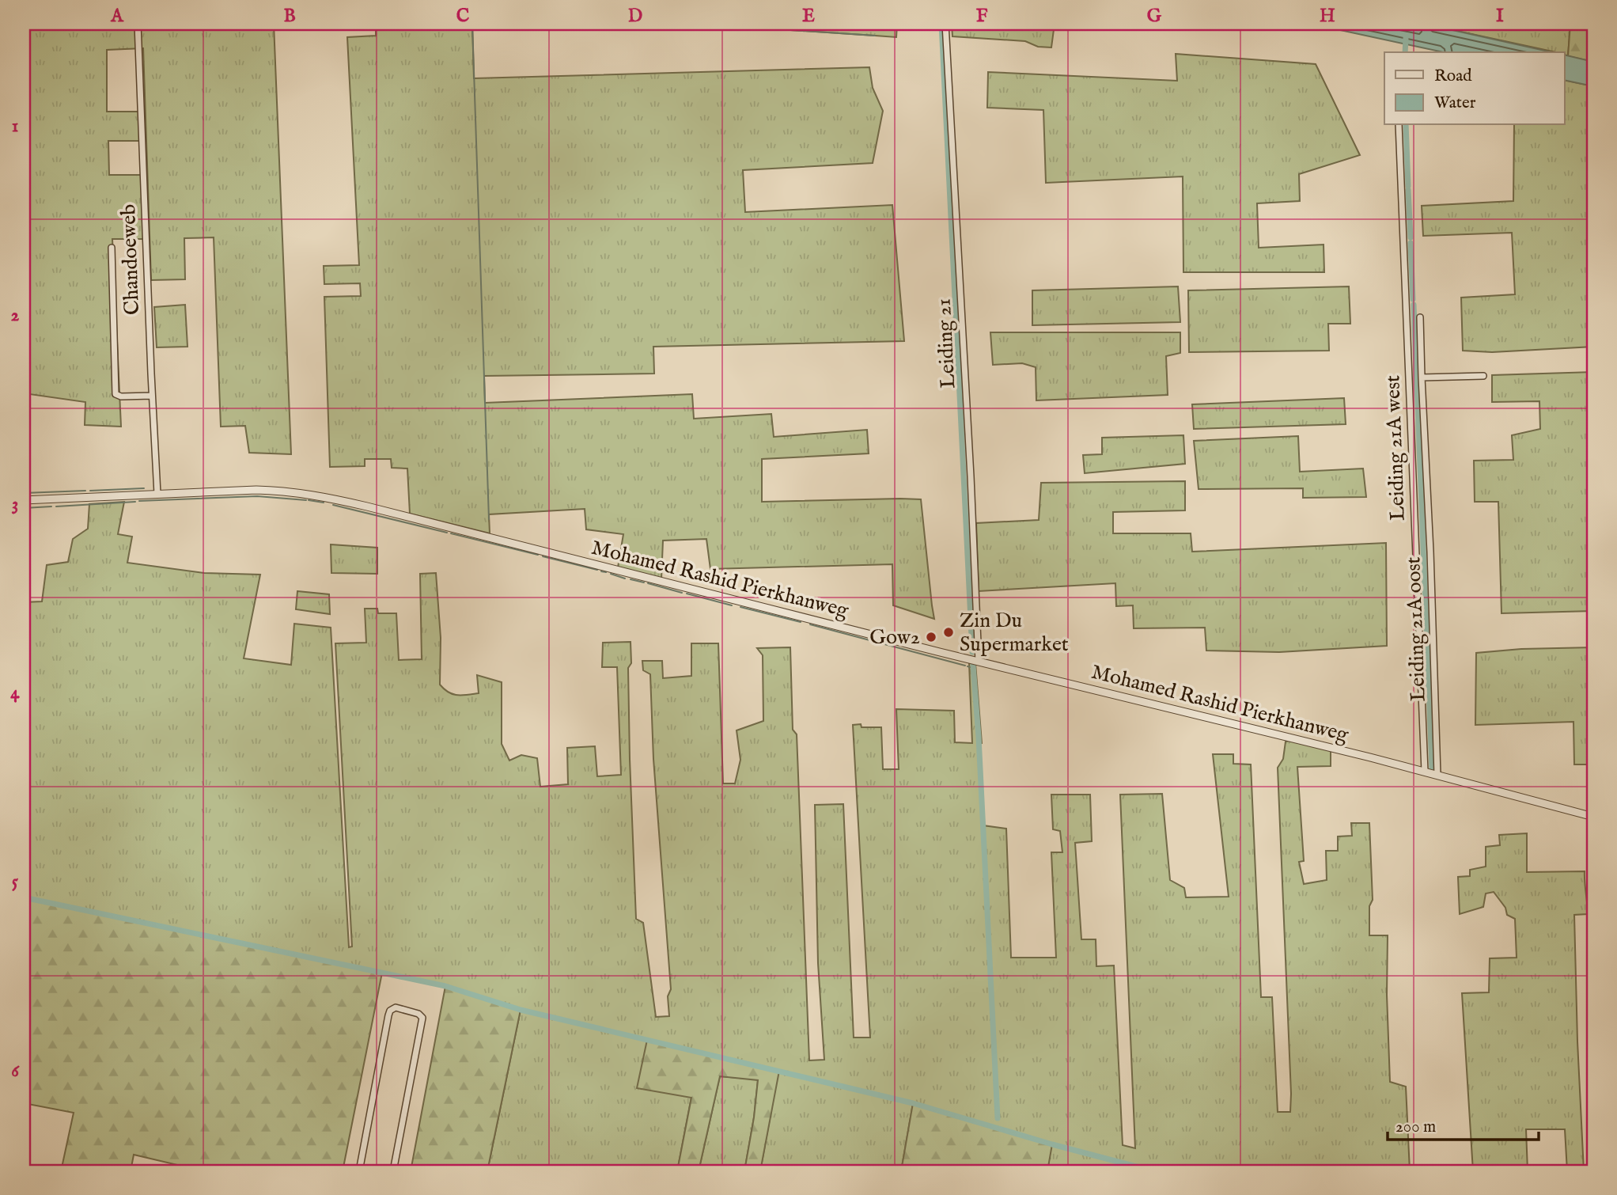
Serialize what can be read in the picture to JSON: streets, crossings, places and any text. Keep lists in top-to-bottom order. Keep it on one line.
{"streets":{"street":["Chandoeweb","Leiding 21","Leiding 21A west","Mohamed Rashid Pierkhanweg","Leiding 21A oost"]},"crossings":[["Chandoeweb","Mohamed Rashid Pierkhanweg"],["Leiding 21","Mohamed Rashid Pierkhanweg"],["Leiding 21A west","Mohamed Rashid Pierkhanweg"],["Mohamed Rashid Pierkhanweg","Leiding 21A oost"]],"places":["Zin Du Supermarket","Gow2"],"legend":["Road","Water"],"scale_bar":"200 m","grid":{"columns":["A","B","C","D","E","F","G","H","I"],"rows":["1","2","3","4","5","6"]}}
